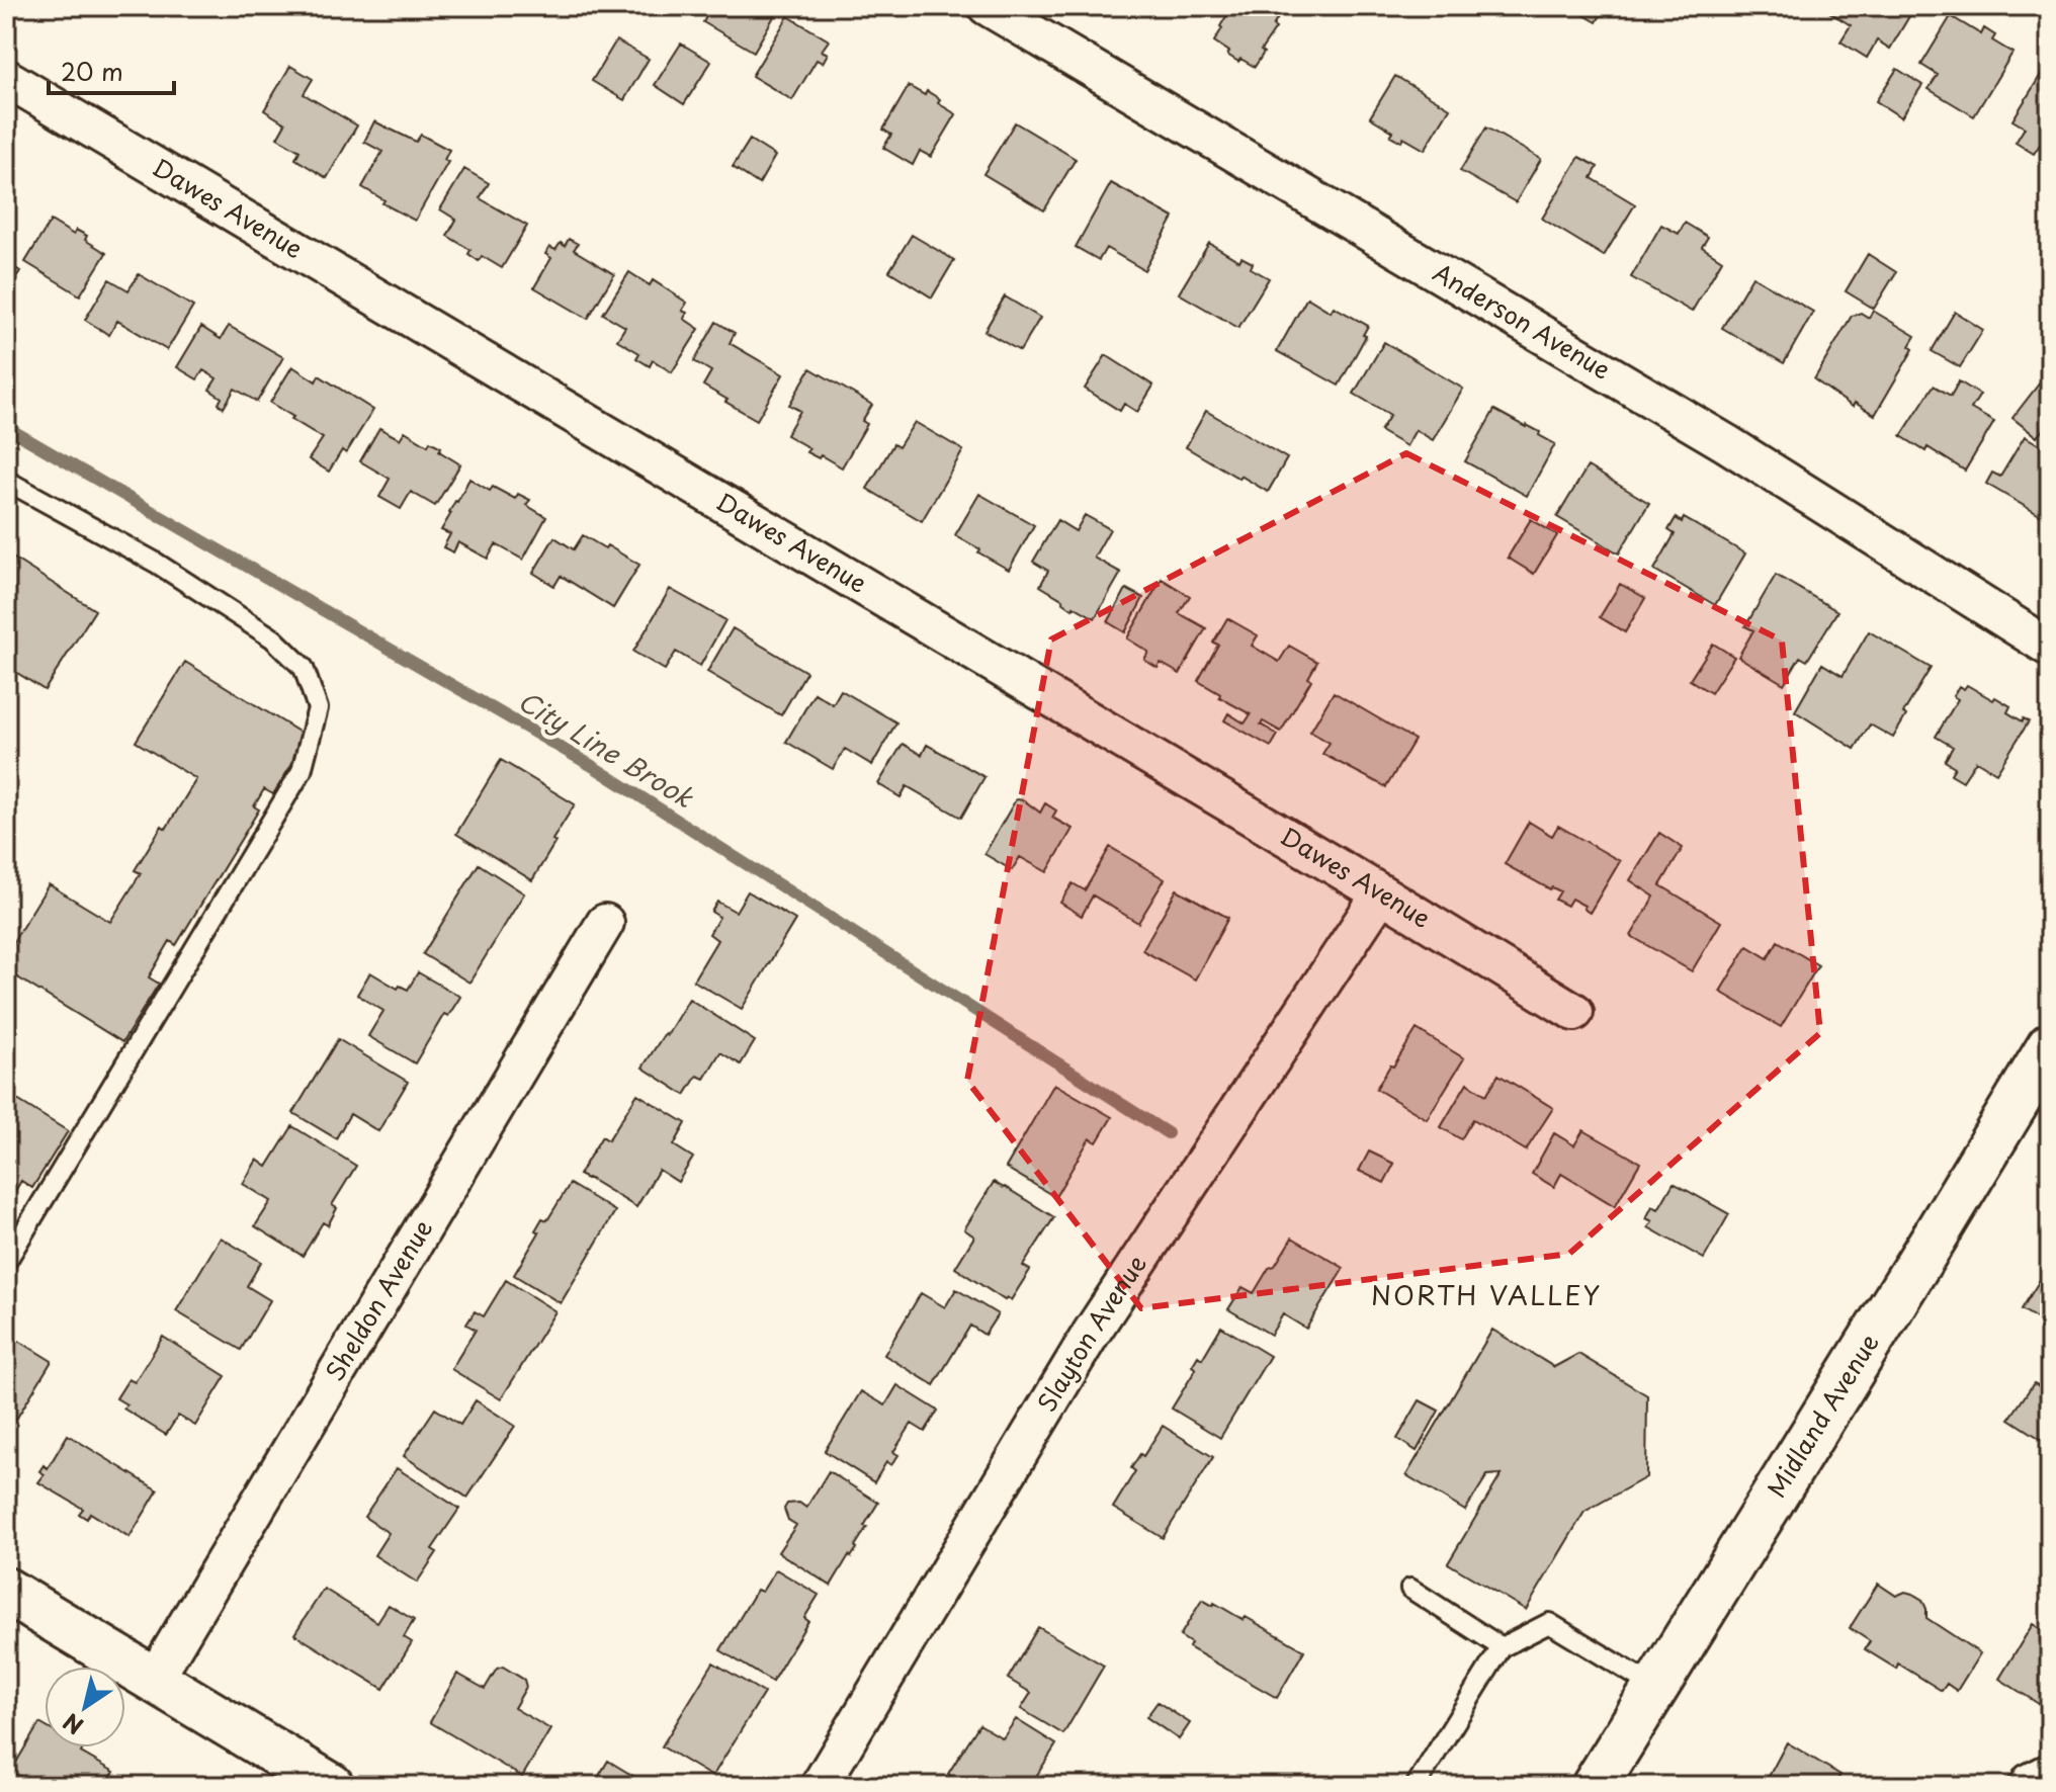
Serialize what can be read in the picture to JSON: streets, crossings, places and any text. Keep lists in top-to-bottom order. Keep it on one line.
{"streets":{"street":["Dawes Avenue","Anderson Avenue","Sheldon Avenue","Slayton Avenue","Midland Avenue"]},"crossings":[["Dawes Avenue","Slayton Avenue"]],"districts":["NORTH VALLEY"],"water":["City Line Brook"],"scale_bar":"20 m","north":"bottom left"}
